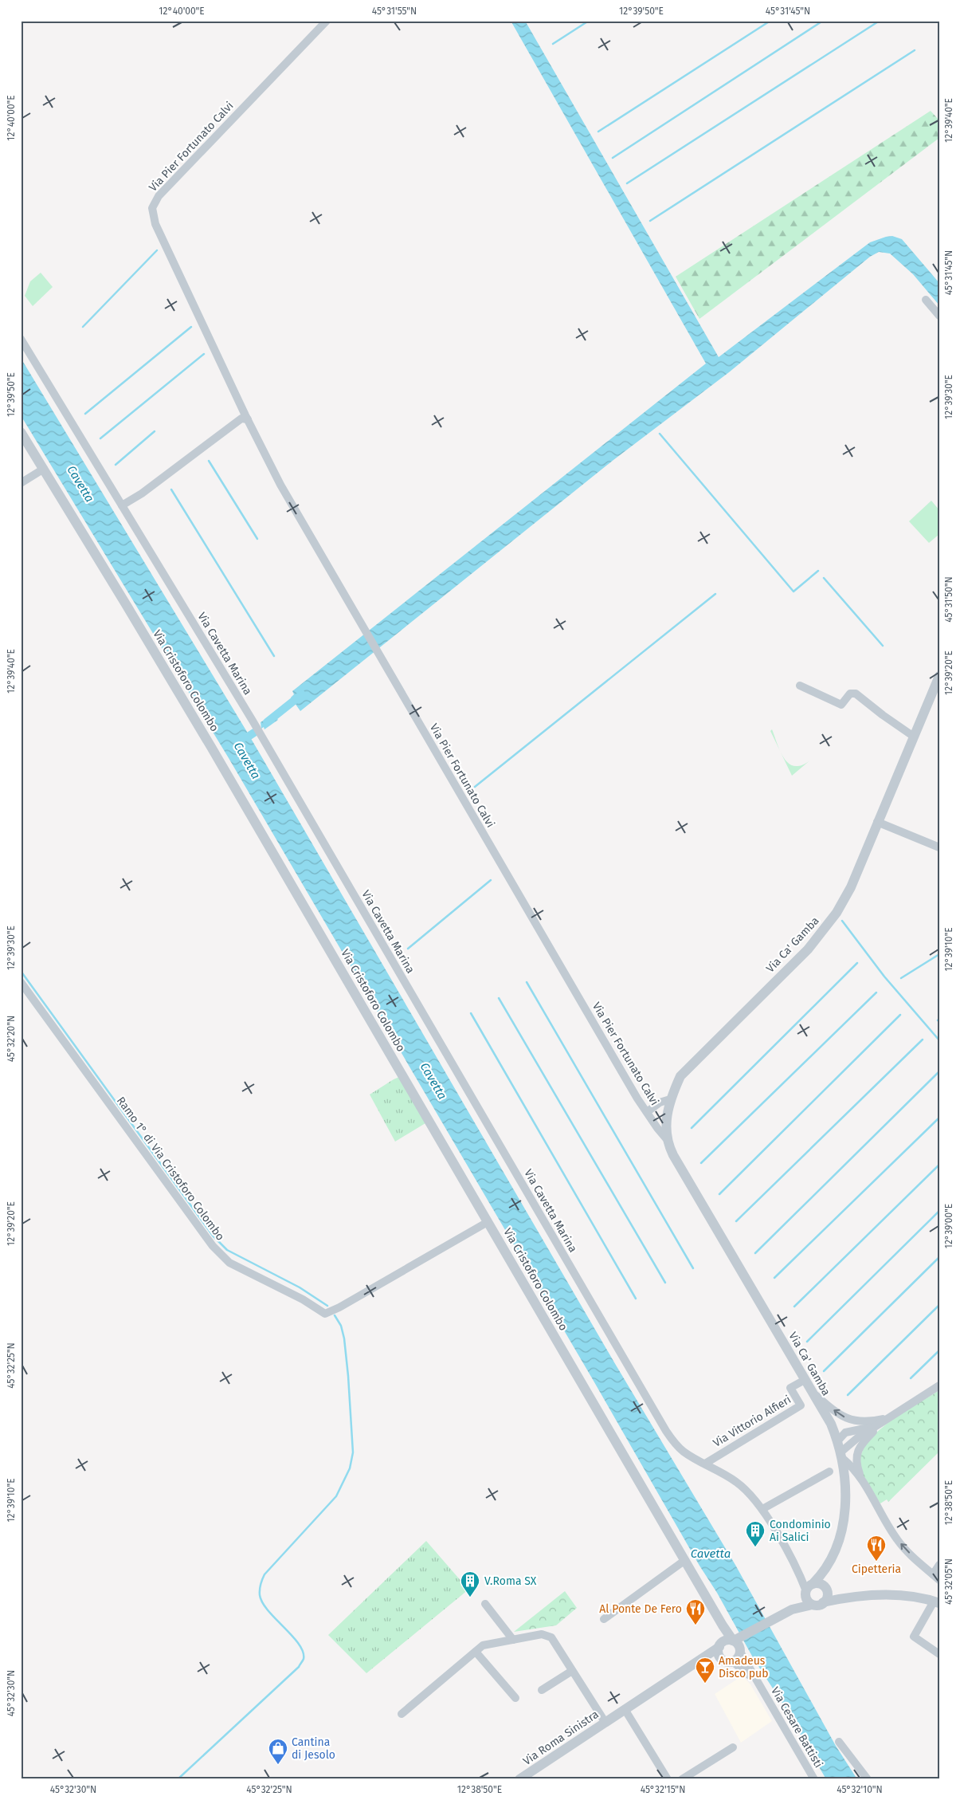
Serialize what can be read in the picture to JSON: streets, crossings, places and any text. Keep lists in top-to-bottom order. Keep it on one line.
{"streets":{"street":["Via Pier Fortunato Calvi","Via Cavetta Marina","Via Cristoforo Colombo","Via Ca' Gamba","Ramo 1° di Via Cristoforo Colombo","Via Vittorio Alfieri","Via Cesare Battisti","Via Roma Sinistra"]},"crossings":[["Via Pier Fortunato Calvi","Via Ca' Gamba"],["Via Cavetta Marina","Via Ca' Gamba"],["Via Cavetta Marina","Via Vittorio Alfieri"],["Via Cristoforo Colombo","Ramo 1° di Via Cristoforo Colombo"],["Via Cristoforo Colombo","Via Cesare Battisti"],["Via Cristoforo Colombo","Via Roma Sinistra"],["Via Ca' Gamba","Via Vittorio Alfieri"],["Via Ca' Gamba","Via Roma Sinistra"],["Via Cesare Battisti","Via Roma Sinistra"]],"water":["Cavetta"],"places":{"building":["Condominio Ai Salici","V.Roma SX"],"restaurant":["Cipetteria","Al Ponte De Fero"],"bar":["Amadeus Disco pub"],"shop":["Cantina di Jesolo"]},"coordinates":["12°40'00\"E","45°31'55\"N","12°39'50\"E","45°31'45\"N","12°39'40\"E","12°39'30\"E","45°31'50\"N","12°39'20\"E","12°39'10\"E","45°32'20\"N","12°39'00\"E","45°32'25\"N","12°38'50\"E","45°32'05\"N","45°32'30\"N","45°32'15\"N","45°32'10\"N"]}
